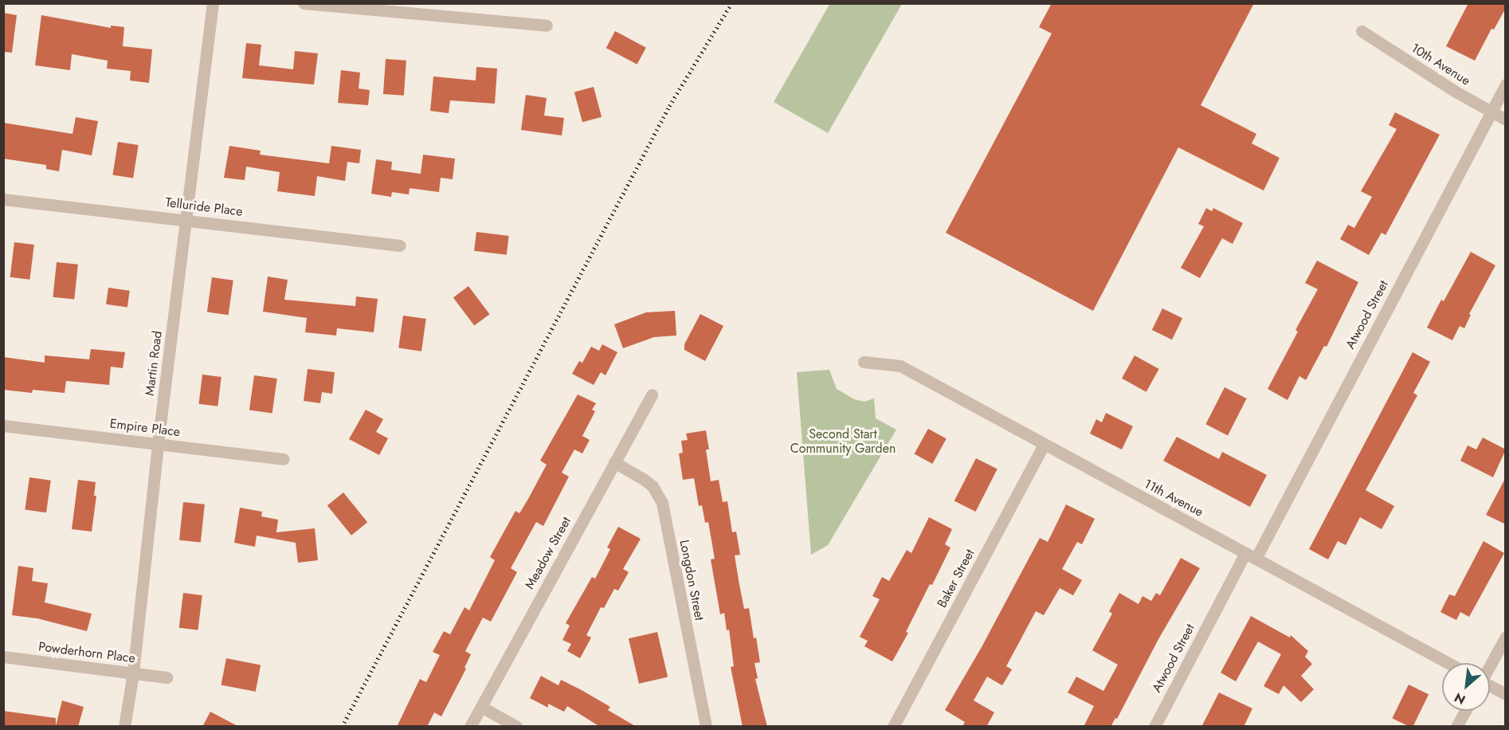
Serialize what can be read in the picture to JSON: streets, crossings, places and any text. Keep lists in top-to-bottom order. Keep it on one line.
{"streets":{"street":["10th Avenue","Telluride Place","Atwood Street","Martin Road","Empire Place","11th Avenue","Meadow Street","Baker Street","Longdon Street","Powderhorn Place"]},"crossings":[["10th Avenue","Atwood Street"],["Telluride Place","Martin Road"],["Atwood Street","11th Avenue"],["Martin Road","Empire Place"],["Martin Road","Powderhorn Place"],["11th Avenue","Baker Street"],["Meadow Street","Longdon Street"]],"parks":["Second Start Community Garden"],"north":"bottom left"}
